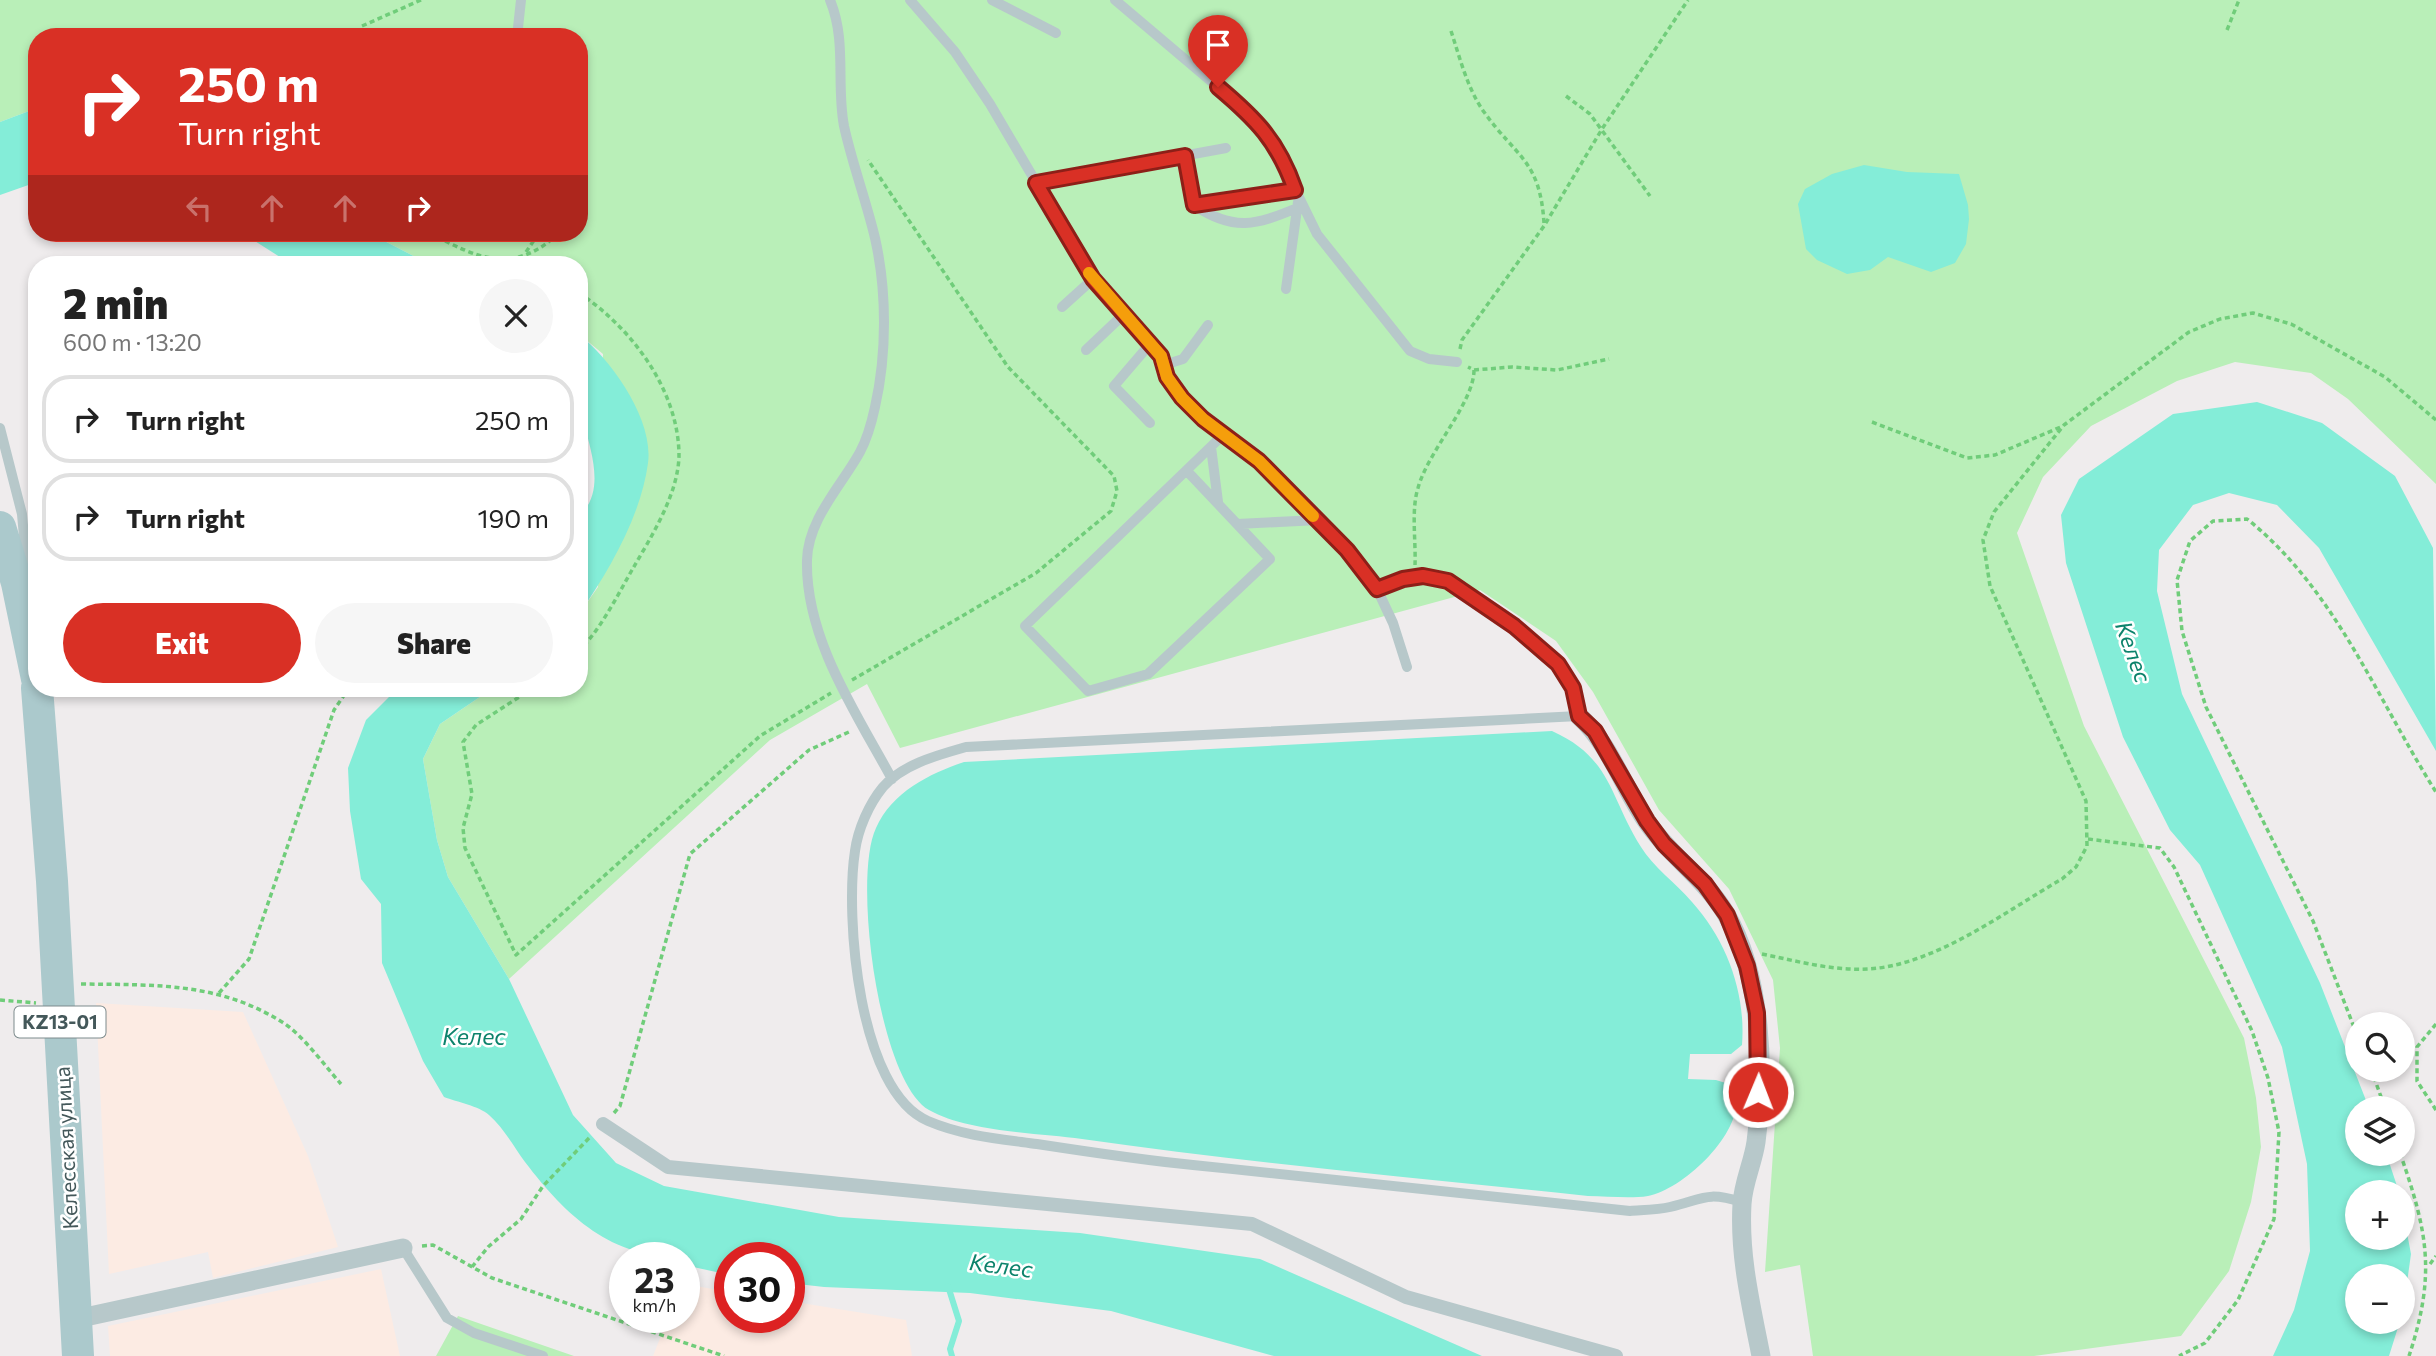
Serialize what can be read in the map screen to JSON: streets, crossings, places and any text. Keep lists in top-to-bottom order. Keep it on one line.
{"streets":{"main road":["KZ13-01","Келесская улица"]},"water":["Келес"],"page":{"turn":["250 m","Turn right"],"heading":["2 min","600 m · 13:20"],"list":[{"name":"Turn right","value":"250 m"},{"name":"Turn right","value":"190 m"}],"buttons":["Exit","Share"],"map_buttons":["+","−"],"speed":"23 km/h","limit":"30"}}
